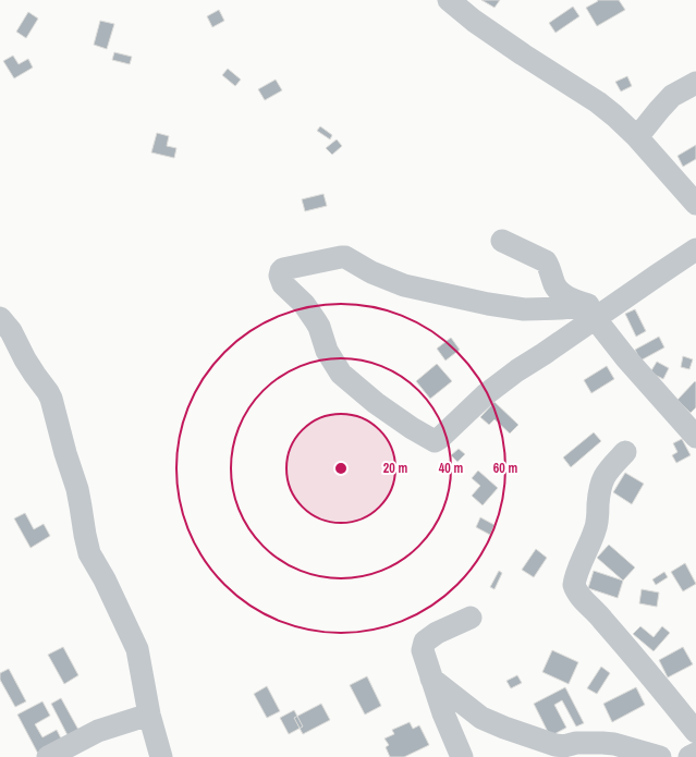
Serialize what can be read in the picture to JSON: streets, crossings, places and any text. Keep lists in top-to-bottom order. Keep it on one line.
{"rings":["20 m","40 m","60 m"]}
